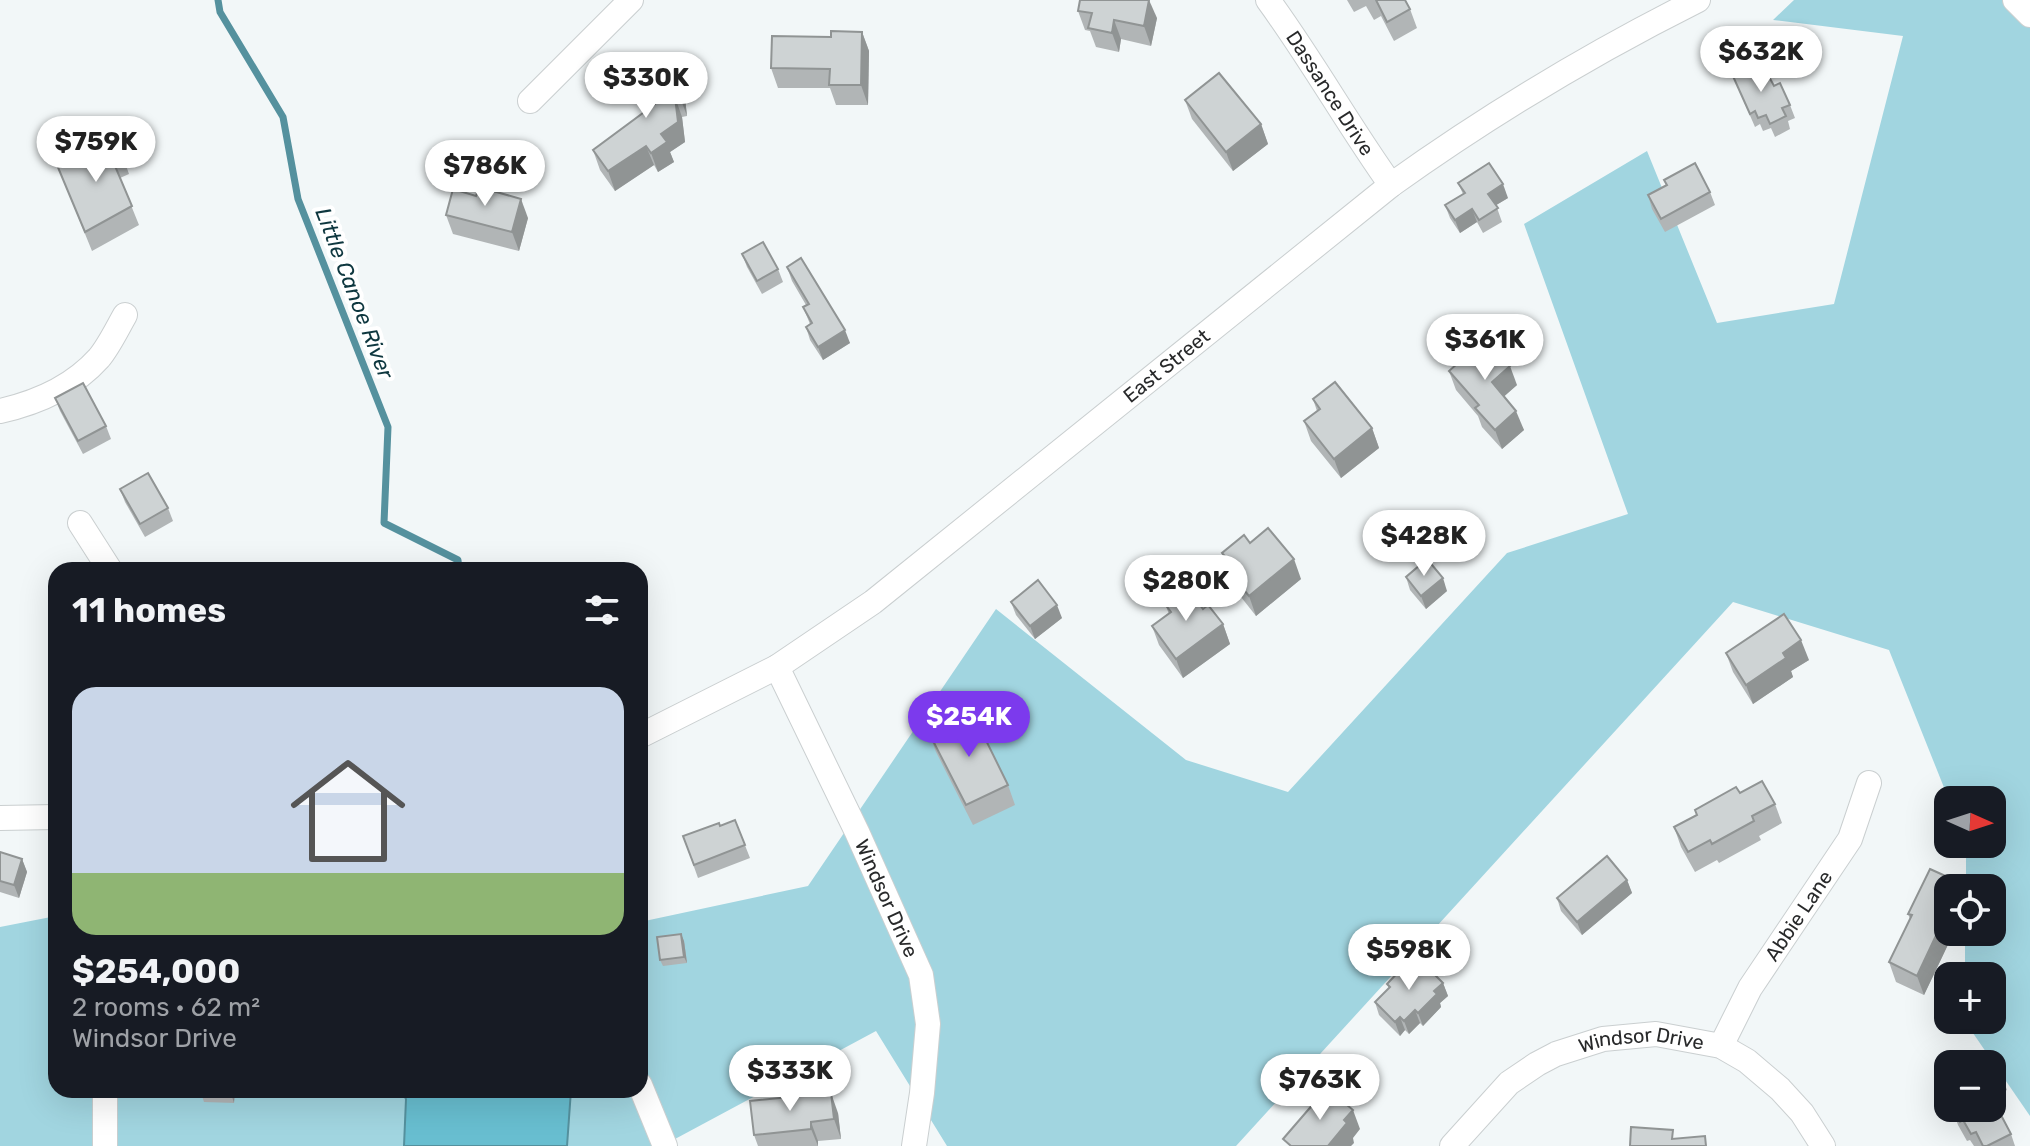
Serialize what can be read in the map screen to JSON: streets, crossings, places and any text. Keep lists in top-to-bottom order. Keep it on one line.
{"streets":{"street":["Dassance Drive","East Street","Windsor Drive","Abbie Lane"]},"crossings":[["Dassance Drive","East Street"],["East Street","Windsor Drive"],["Windsor Drive","Abbie Lane"]],"water":["Little Canoe River"],"north":"right","page":{"price":["$632K","$330K","$759K","$786K","$361K","$428K","$280K","$254K","$598K","$333K","$763K"],"heading":"11 homes","list":[{"name":"$254,000","note":"2 rooms · 62 m² · Windsor Drive"}],"map_buttons":["+","−"]}}
